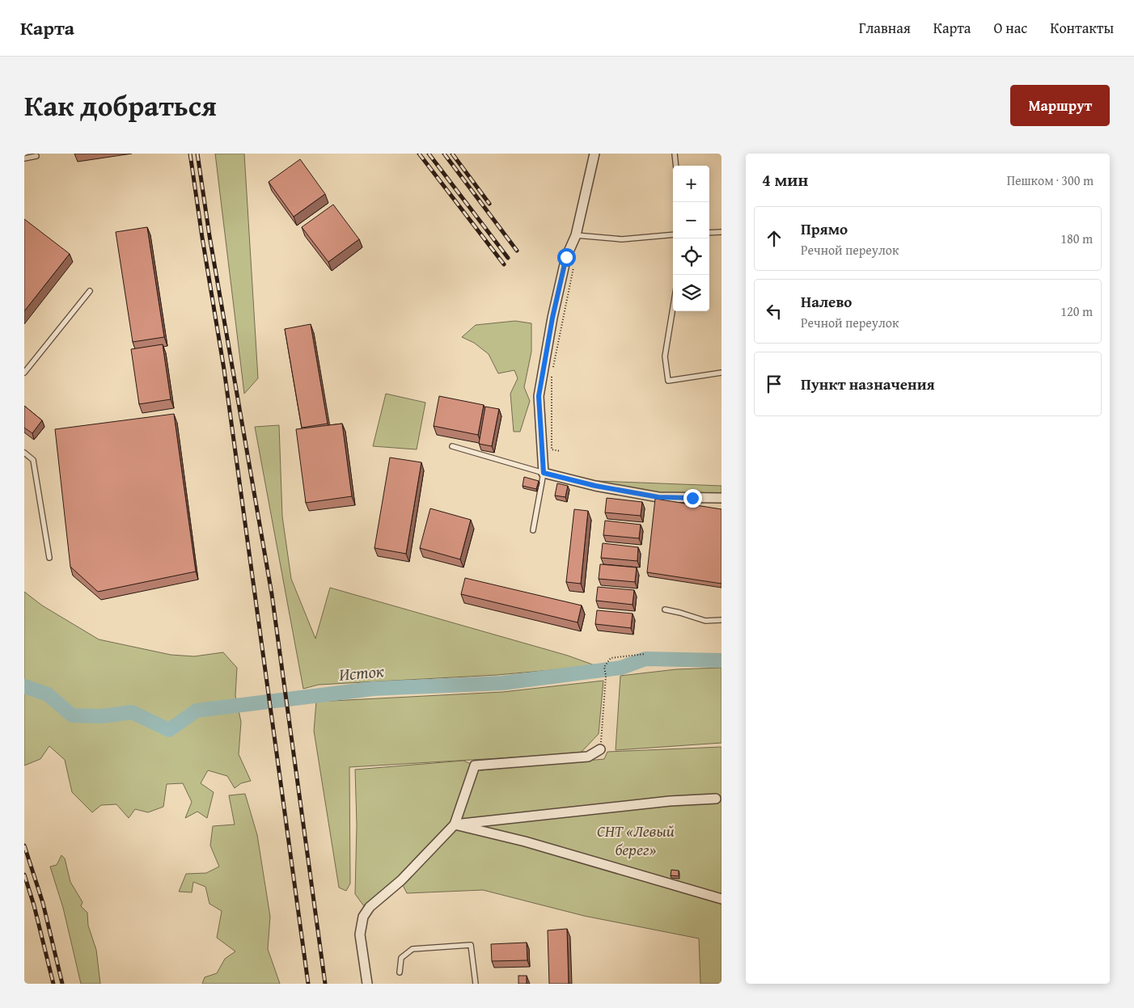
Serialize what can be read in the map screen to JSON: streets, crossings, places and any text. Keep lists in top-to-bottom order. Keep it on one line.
{"water":["Исток"],"parks":["СНТ «Левый берег»"],"page":{"header":"Карта","nav":["Главная","Карта","О нас","Контакты"],"title":"Как добраться","buttons":"Маршрут","heading":["4 мин","Пешком · 300 m"],"map_buttons":["+","−"],"list":[["Прямо","Речной переулок","180 m"],["Налево","Речной переулок","120 m"],"Пункт назначения"]}}
